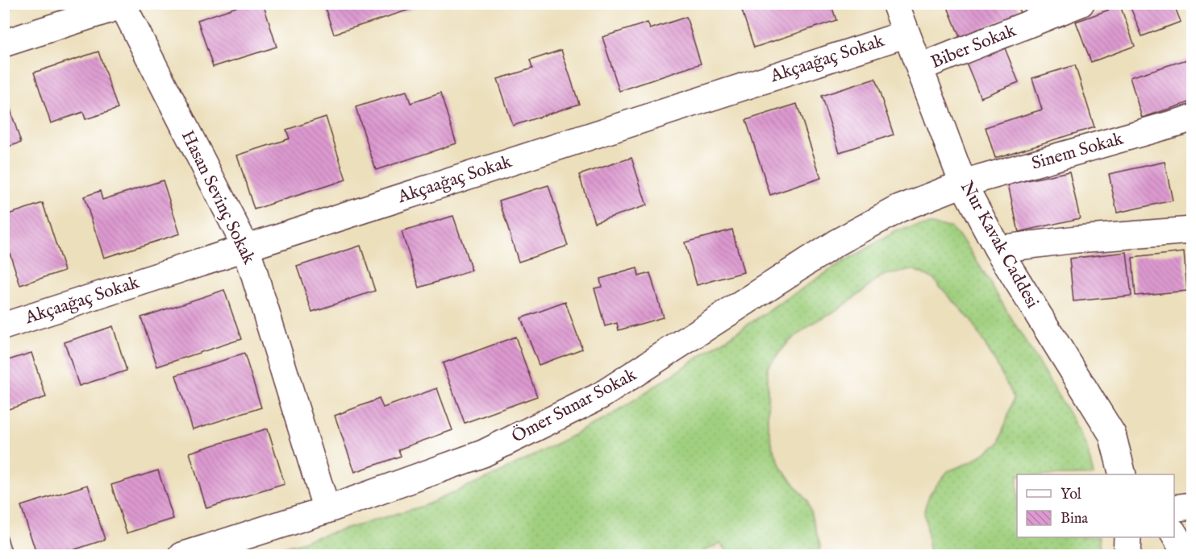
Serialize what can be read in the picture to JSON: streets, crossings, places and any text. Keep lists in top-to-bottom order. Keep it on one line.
{"streets":{"street":["Biber Sokak","Akçaağaç Sokak","Sinem Sokak","Hasan Sevinç Sokak","Nur Kavak Caddesi","Ömer Sunar Sokak"]},"crossings":[["Biber Sokak","Nur Kavak Caddesi"],["Akçaağaç Sokak","Hasan Sevinç Sokak"],["Akçaağaç Sokak","Nur Kavak Caddesi"],["Sinem Sokak","Nur Kavak Caddesi"],["Sinem Sokak","Ömer Sunar Sokak"],["Hasan Sevinç Sokak","Ömer Sunar Sokak"],["Nur Kavak Caddesi","Ömer Sunar Sokak"]],"legend":["Yol","Bina"]}
